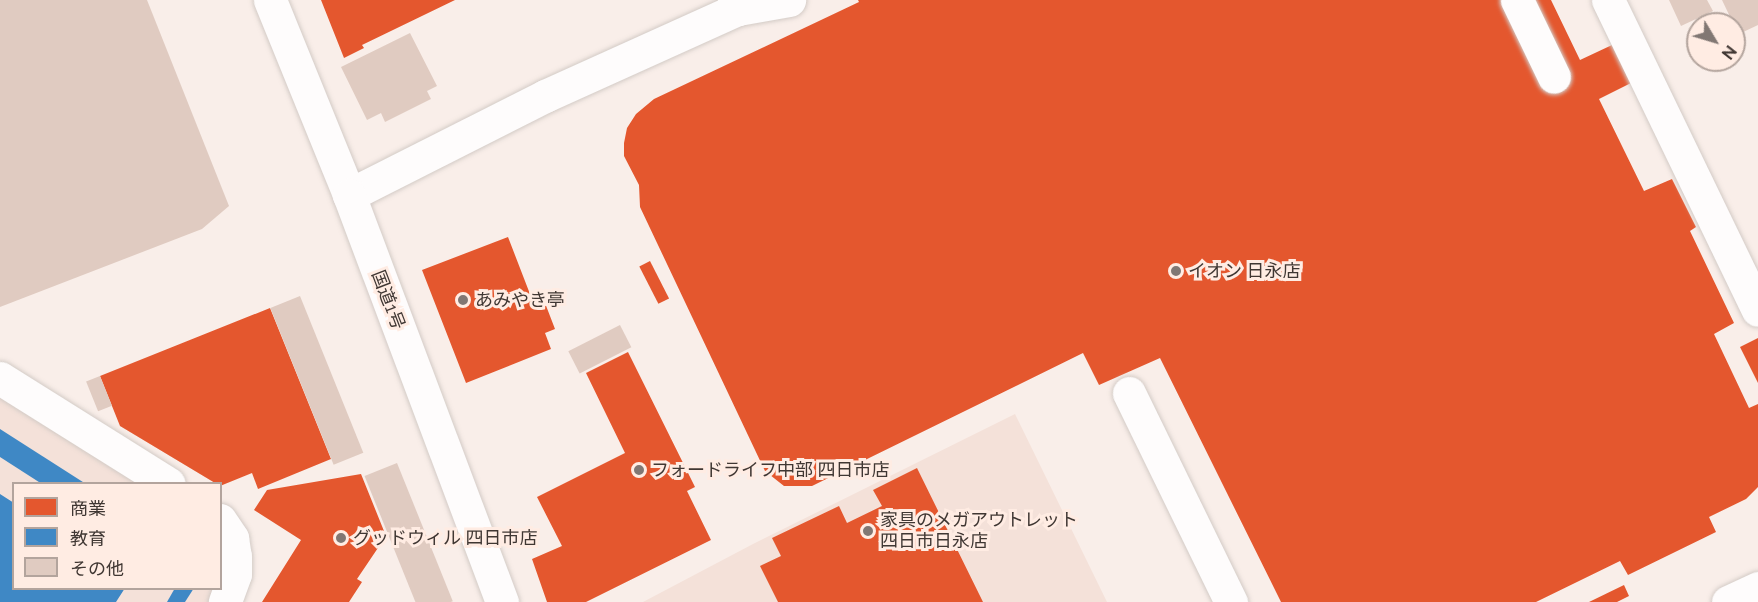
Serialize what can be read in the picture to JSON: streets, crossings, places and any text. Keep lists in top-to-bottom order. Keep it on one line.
{"streets":{"main road":["国道1号"]},"places":["イオン 日永店","あみやき亭","フォードライフ中部 四日市店","家具のメガアウトレット 四日市日永店","グッドウィル 四日市店"],"legend":["商業","教育","その他"],"north":"bottom right"}
